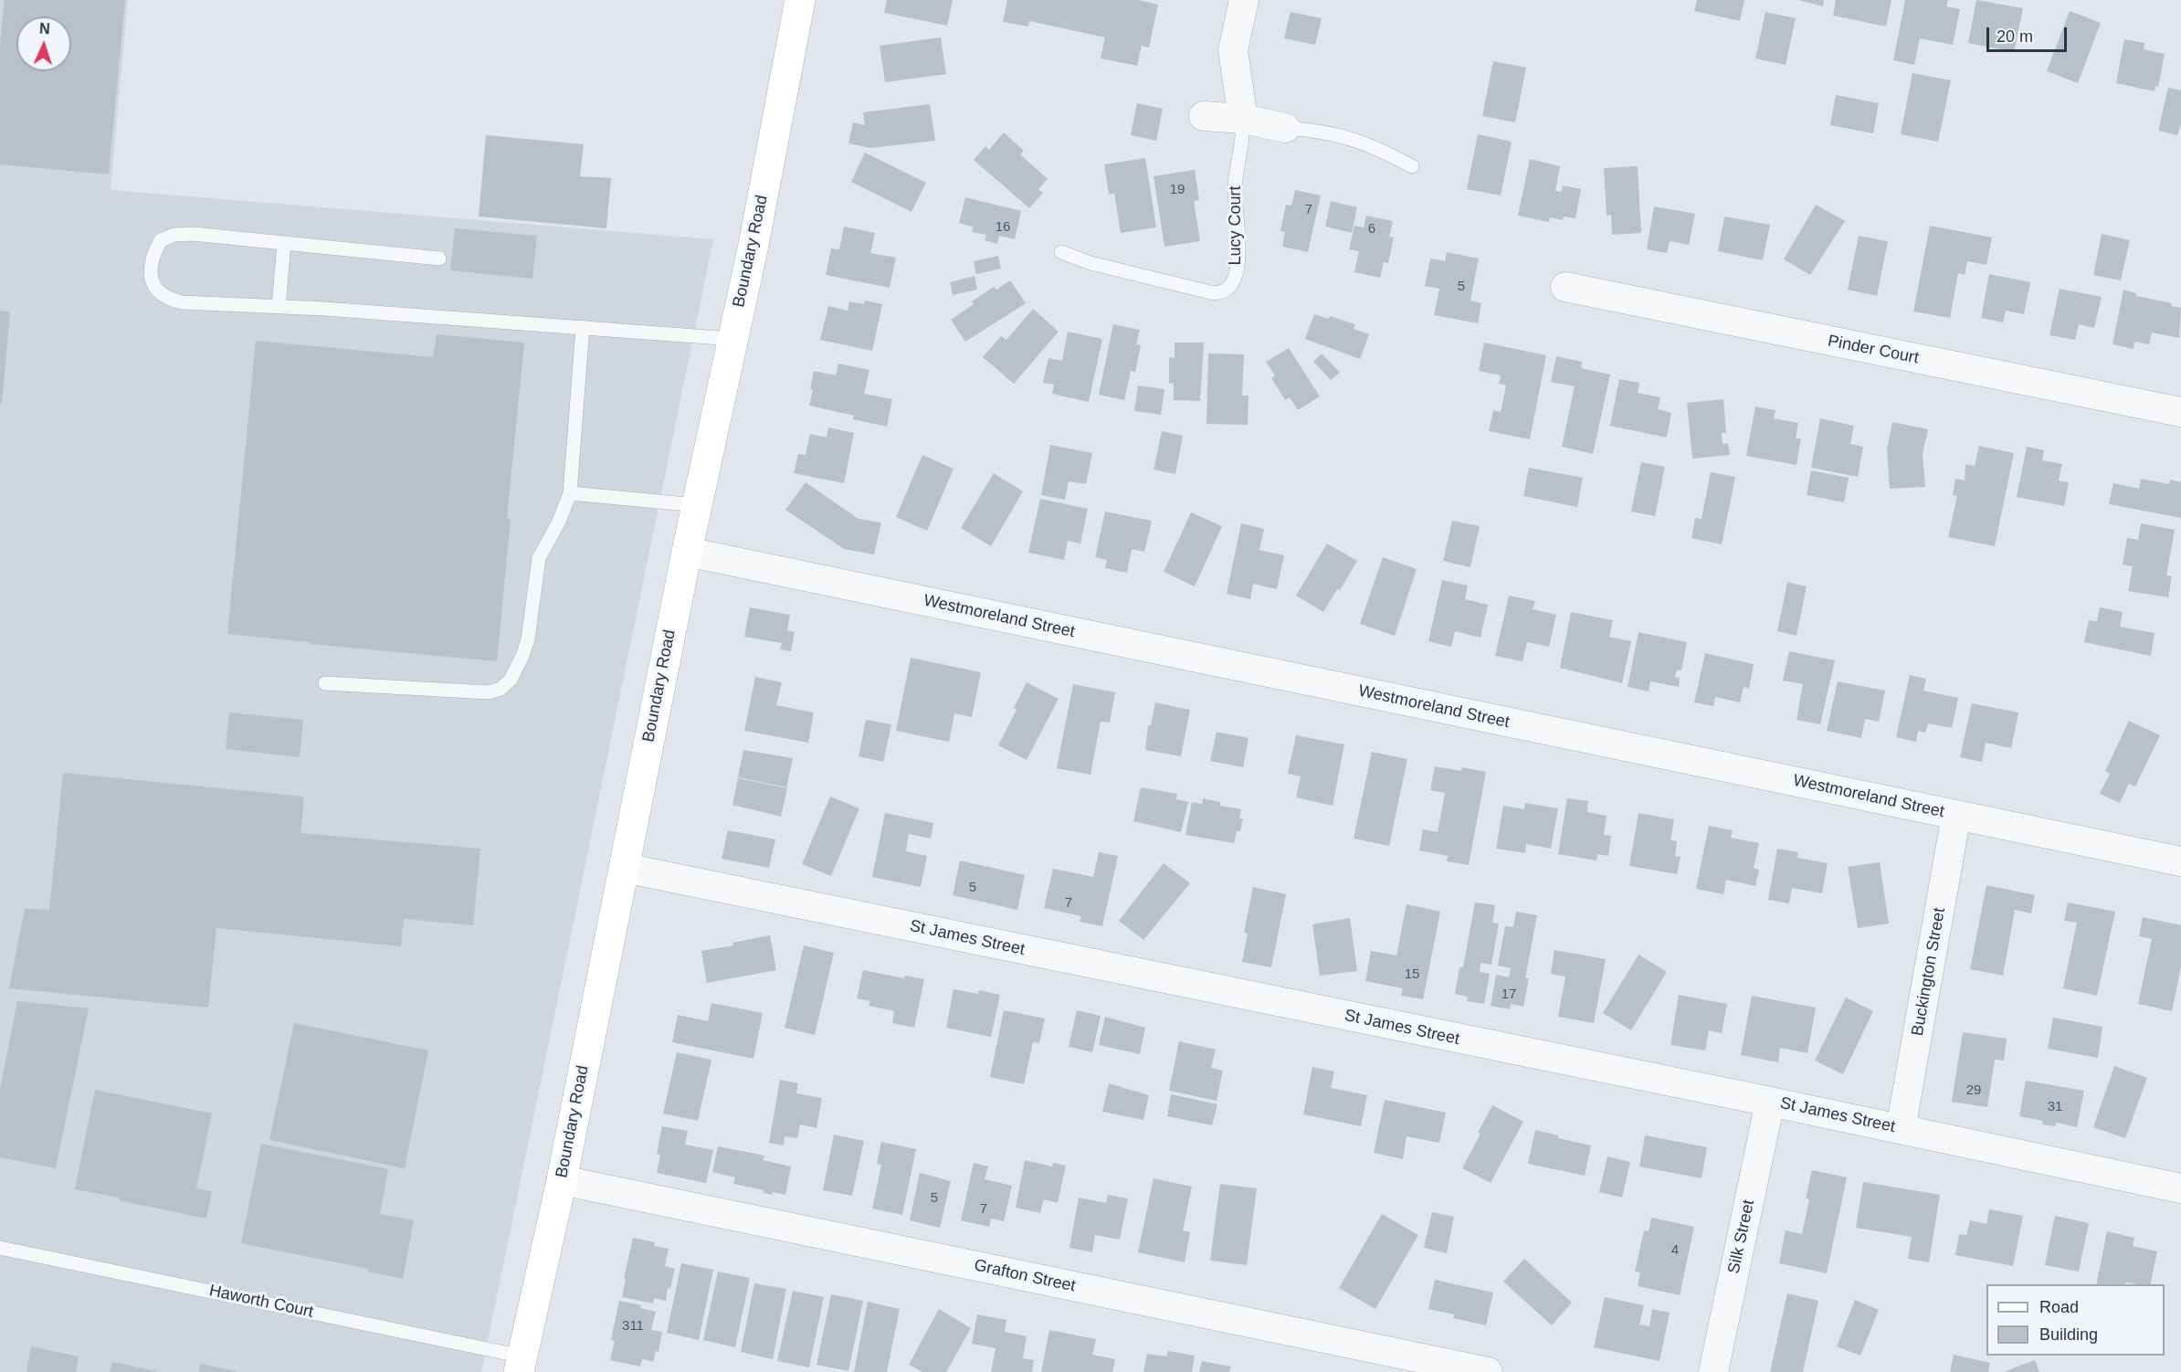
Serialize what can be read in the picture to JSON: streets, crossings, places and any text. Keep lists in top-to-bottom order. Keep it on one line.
{"streets":{"street":["Lucy Court","Boundary Road","Pinder Court","Westmoreland Street","St James Street","Buckington Street","Silk Street","Grafton Street"],"lane":["Haworth Court"]},"crossings":[["Boundary Road","Westmoreland Street"],["Boundary Road","St James Street"],["Boundary Road","Grafton Street"],["Boundary Road","Haworth Court"],["Westmoreland Street","Buckington Street"],["St James Street","Buckington Street"],["St James Street","Silk Street"]],"house_numbers":["19","7","16","6","5","5","7","15","17","29","31","5","7","4","311"],"legend":["Road","Building"],"scale_bar":"20 m","north":"top"}
